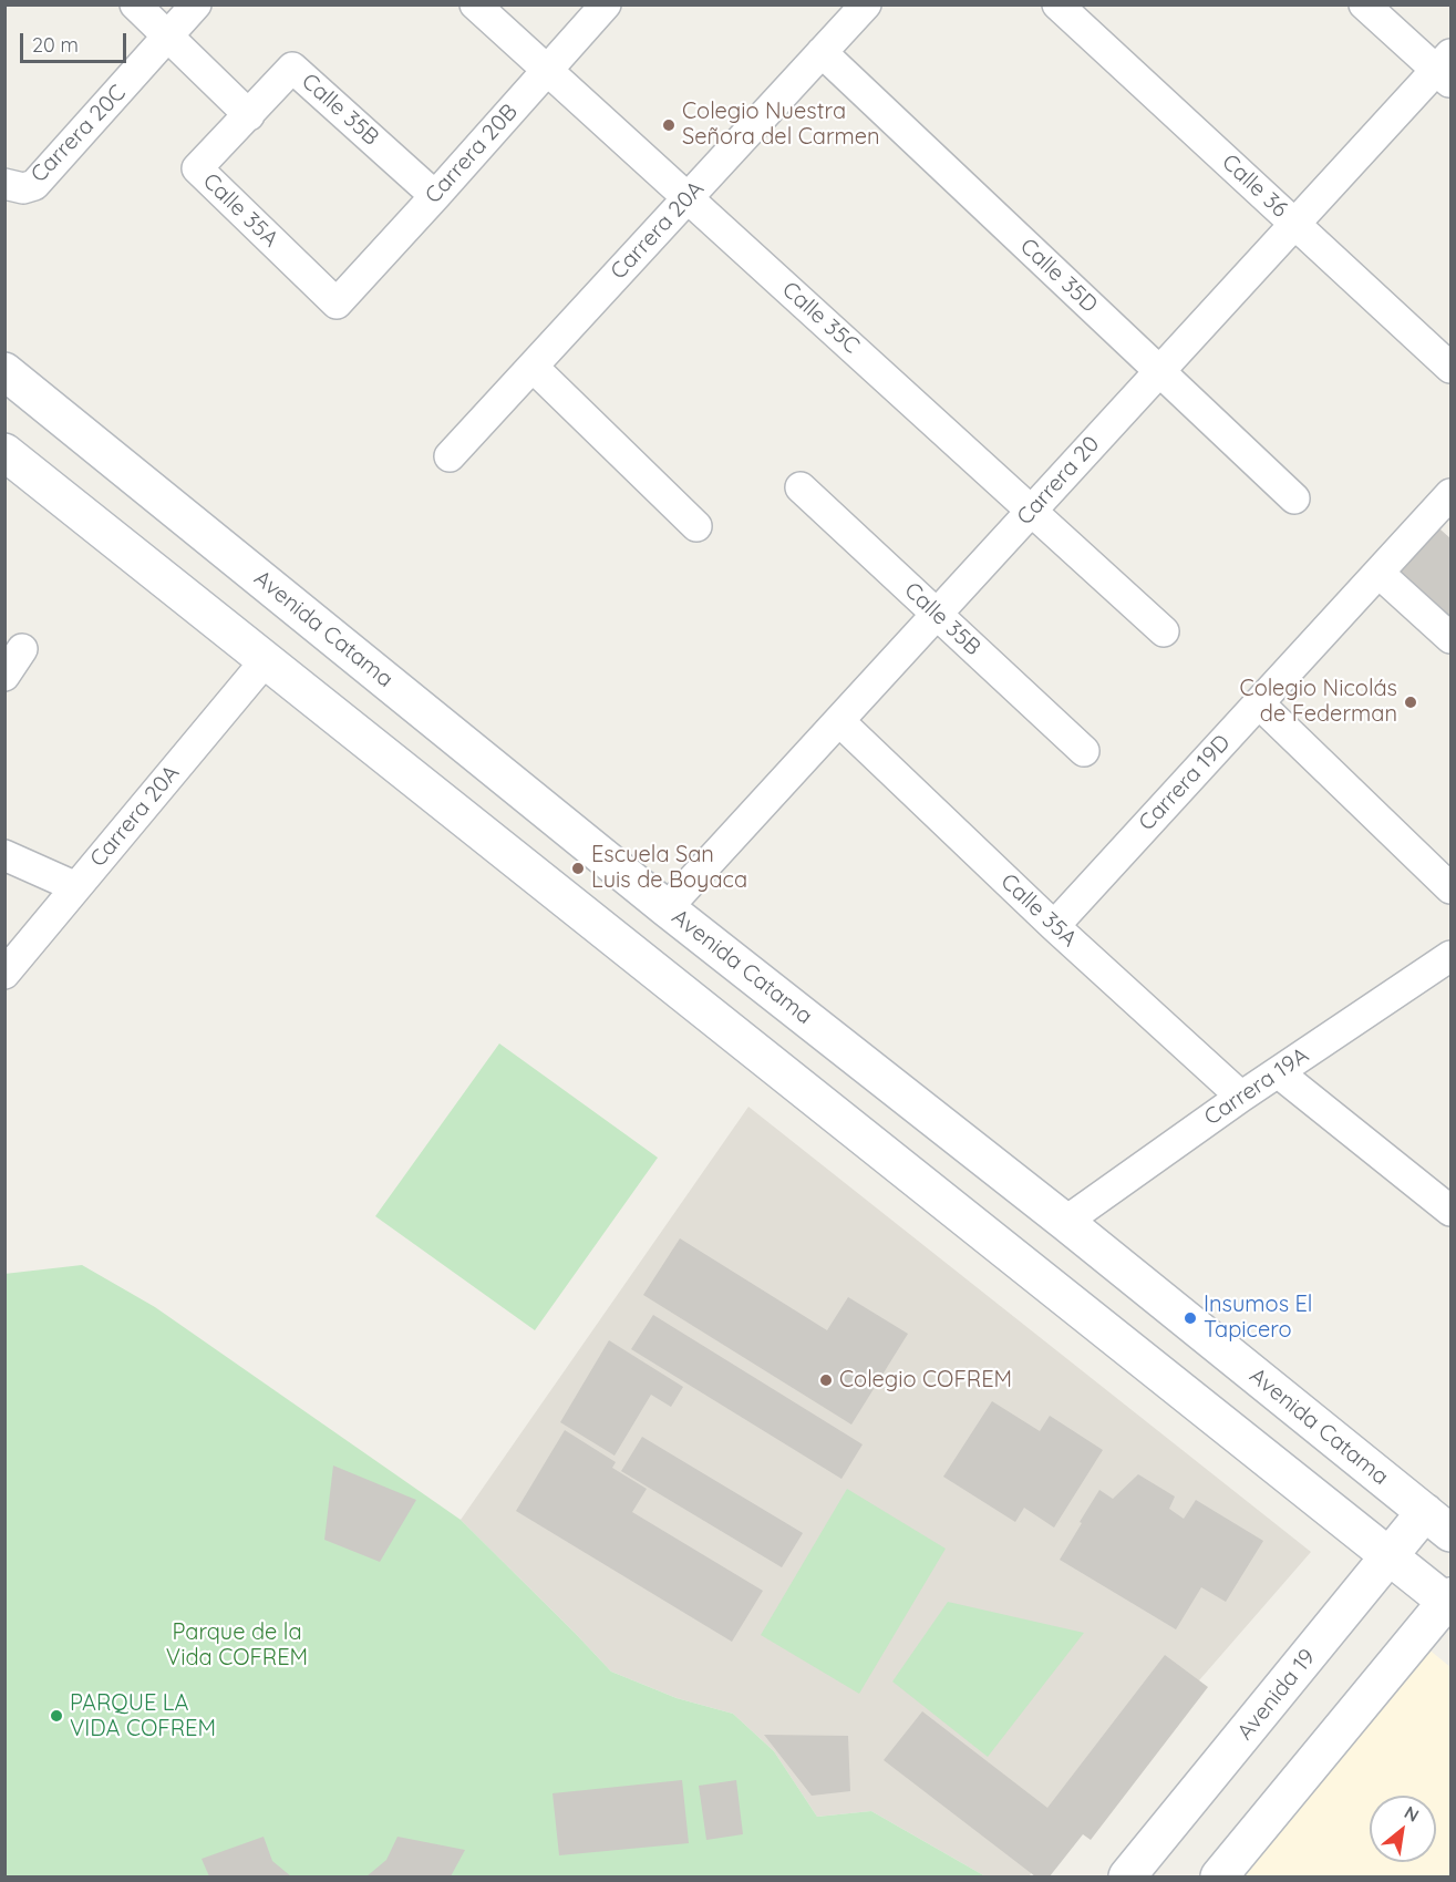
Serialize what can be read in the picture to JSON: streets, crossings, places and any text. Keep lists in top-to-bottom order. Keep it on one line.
{"streets":{"main road":["Avenida Catama","Avenida 19"],"street":["Calle 35B","Carrera 20C","Carrera 20B","Calle 36","Calle 35A","Carrera 20A","Calle 35D","Calle 35C","Carrera 20","Carrera 19D","Carrera 19A"]},"crossings":[["Calle 35B","Carrera 20B"],["Calle 35B","Calle 35A"],["Calle 35B","Carrera 20"],["Carrera 20B","Calle 35A"],["Carrera 20B","Calle 35C"],["Calle 36","Carrera 20"],["Calle 35A","Carrera 20"],["Calle 35A","Carrera 19D"],["Calle 35A","Carrera 19A"],["Carrera 20A","Calle 35D"],["Carrera 20A","Calle 35C"],["Calle 35D","Carrera 20"],["Calle 35C","Carrera 20"],["Carrera 20","Avenida Catama"],["Avenida Catama","Carrera 19A"],["Avenida Catama","Avenida 19"]],"parks":["Parque de la Vida COFREM"],"places":["Colegio Nuestra Señora del Carmen","Colegio Nicolás de Federman","Escuela San Luis de Boyaca","Insumos El Tapicero","Colegio COFREM","PARQUE LA VIDA COFREM"],"scale_bar":"20 m","north":"top right"}
